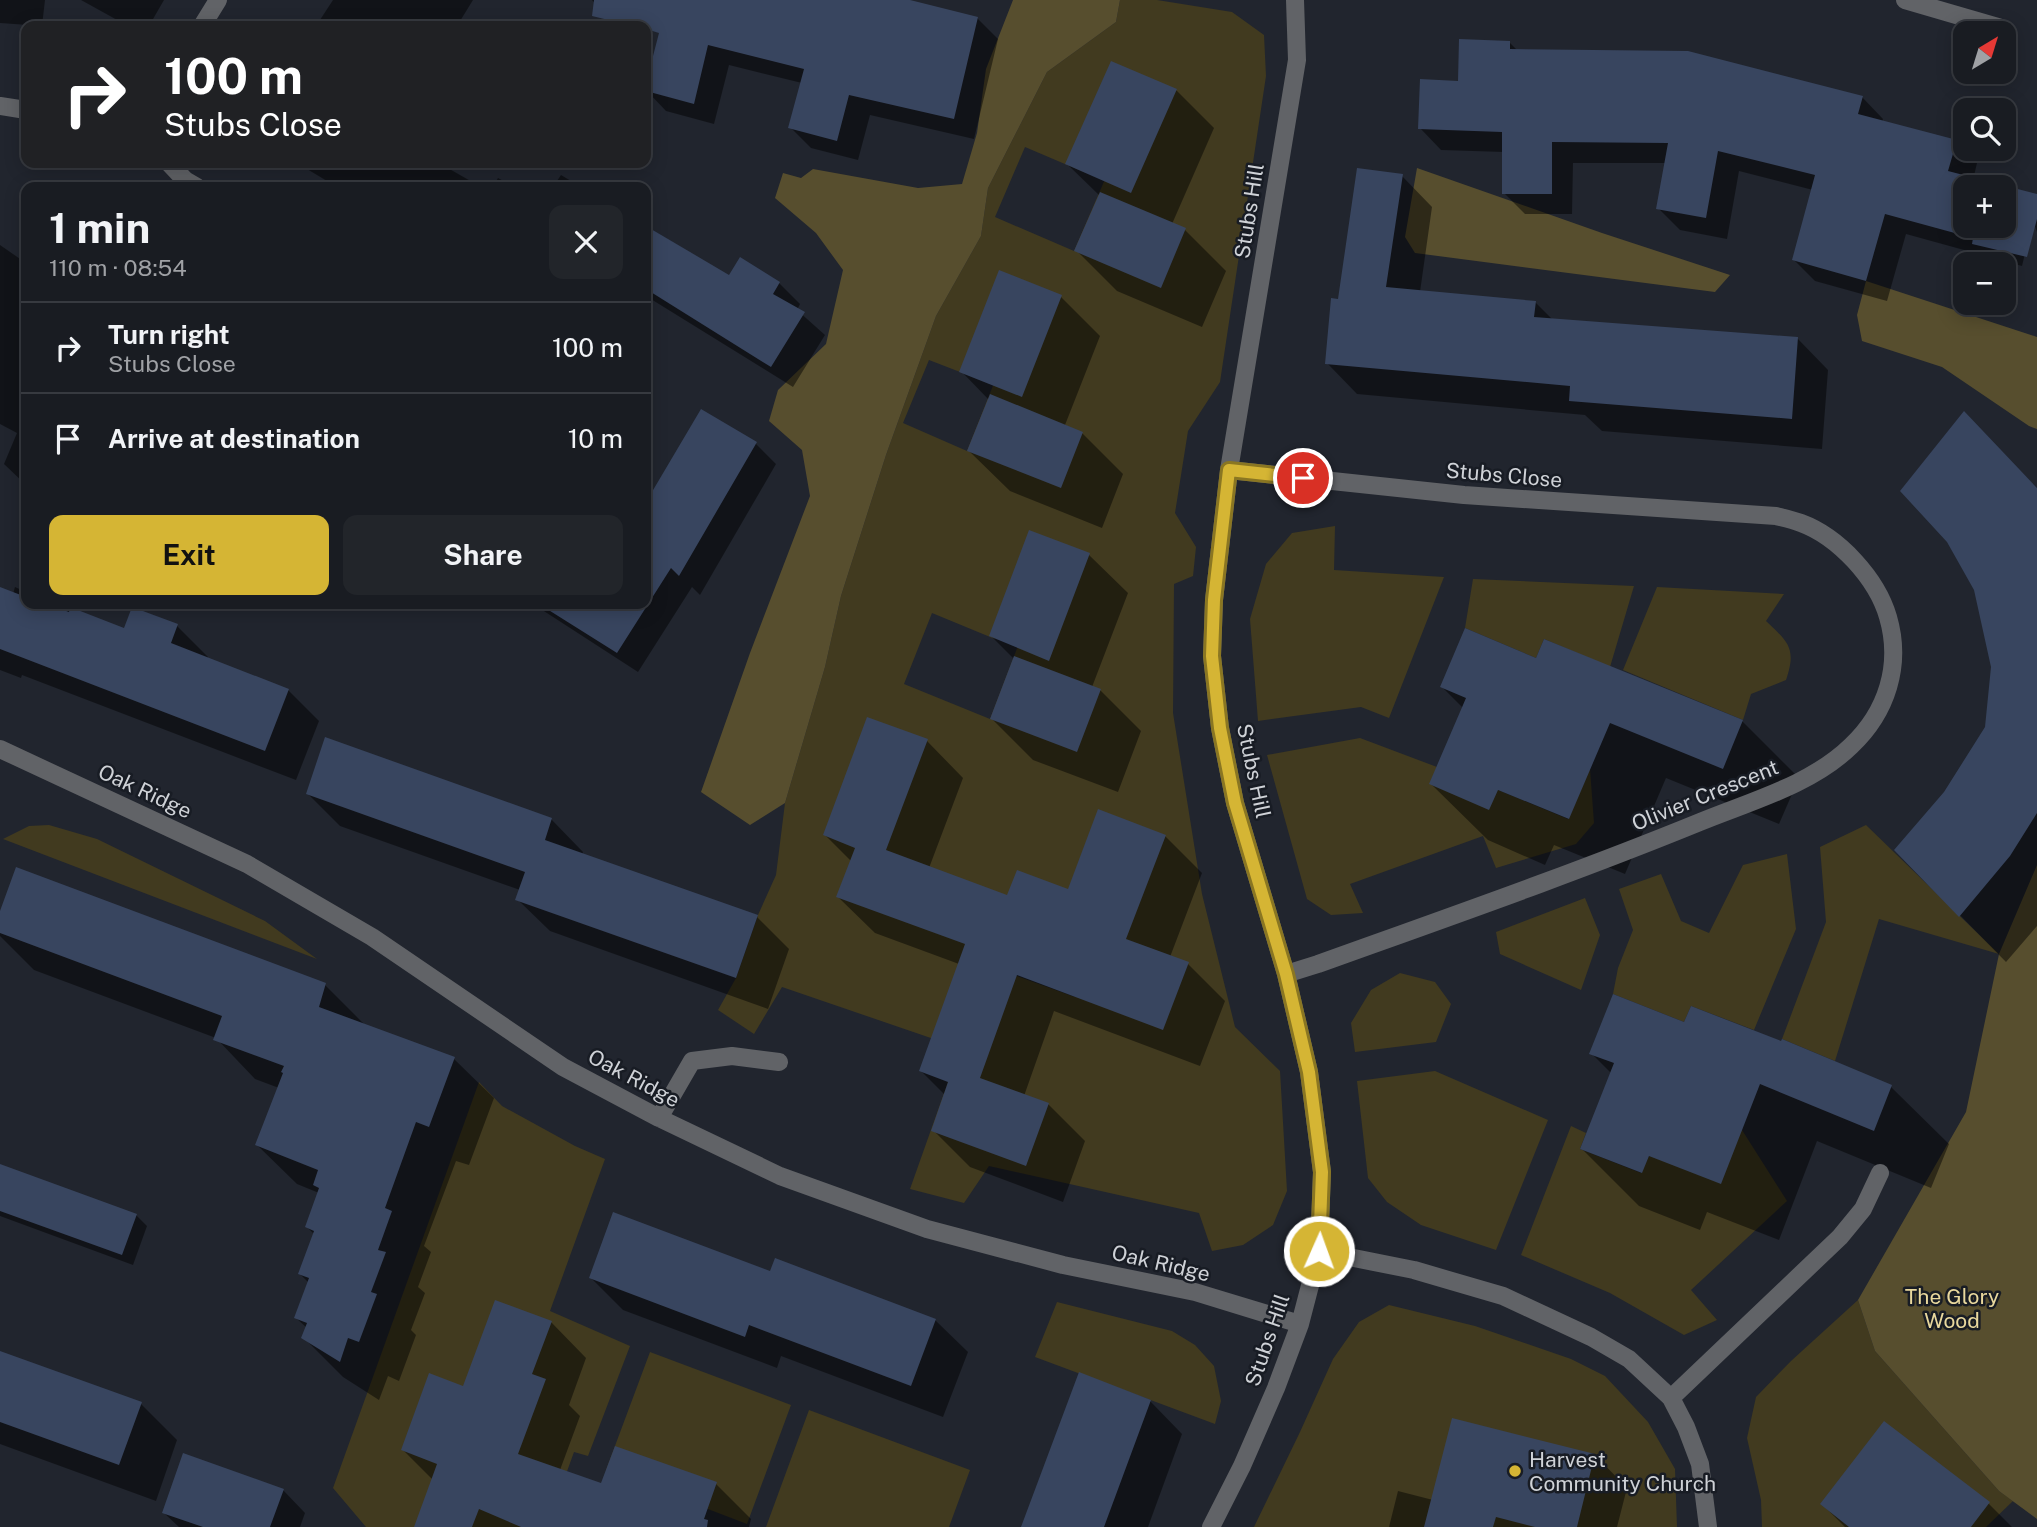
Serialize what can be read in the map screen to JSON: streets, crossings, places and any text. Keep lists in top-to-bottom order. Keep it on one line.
{"streets":{"street":["Stubs Hill","Stubs Close","Oak Ridge","Olivier Crescent"]},"crossings":[["Stubs Hill","Stubs Close"],["Stubs Hill","Oak Ridge"],["Stubs Hill","Olivier Crescent"],["Stubs Close","Olivier Crescent"]],"parks":["The Glory Wood"],"places":["Harvest Community Church"],"north":"top right","page":{"map_buttons":["+","−"],"turn":["100 m","Stubs Close"],"heading":["1 min","110 m · 08:54"],"list":[{"name":"Turn right","note":"Stubs Close","value":"100 m"},{"name":"Arrive at destination","value":"10 m"}],"buttons":["Exit","Share"]}}
